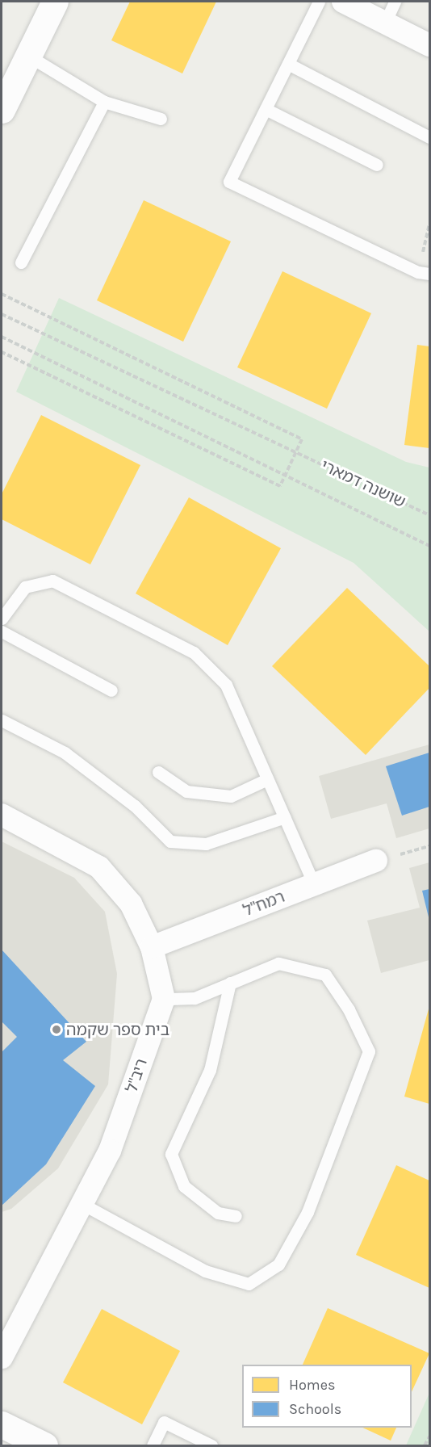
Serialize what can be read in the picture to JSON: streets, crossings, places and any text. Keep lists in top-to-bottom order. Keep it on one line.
{"streets":{"street":["רמח\"ל","ריב\"ל"],"path":["שושנה דמארי"]},"places":["בית ספר שקמה"],"legend":["Homes","Schools"]}
